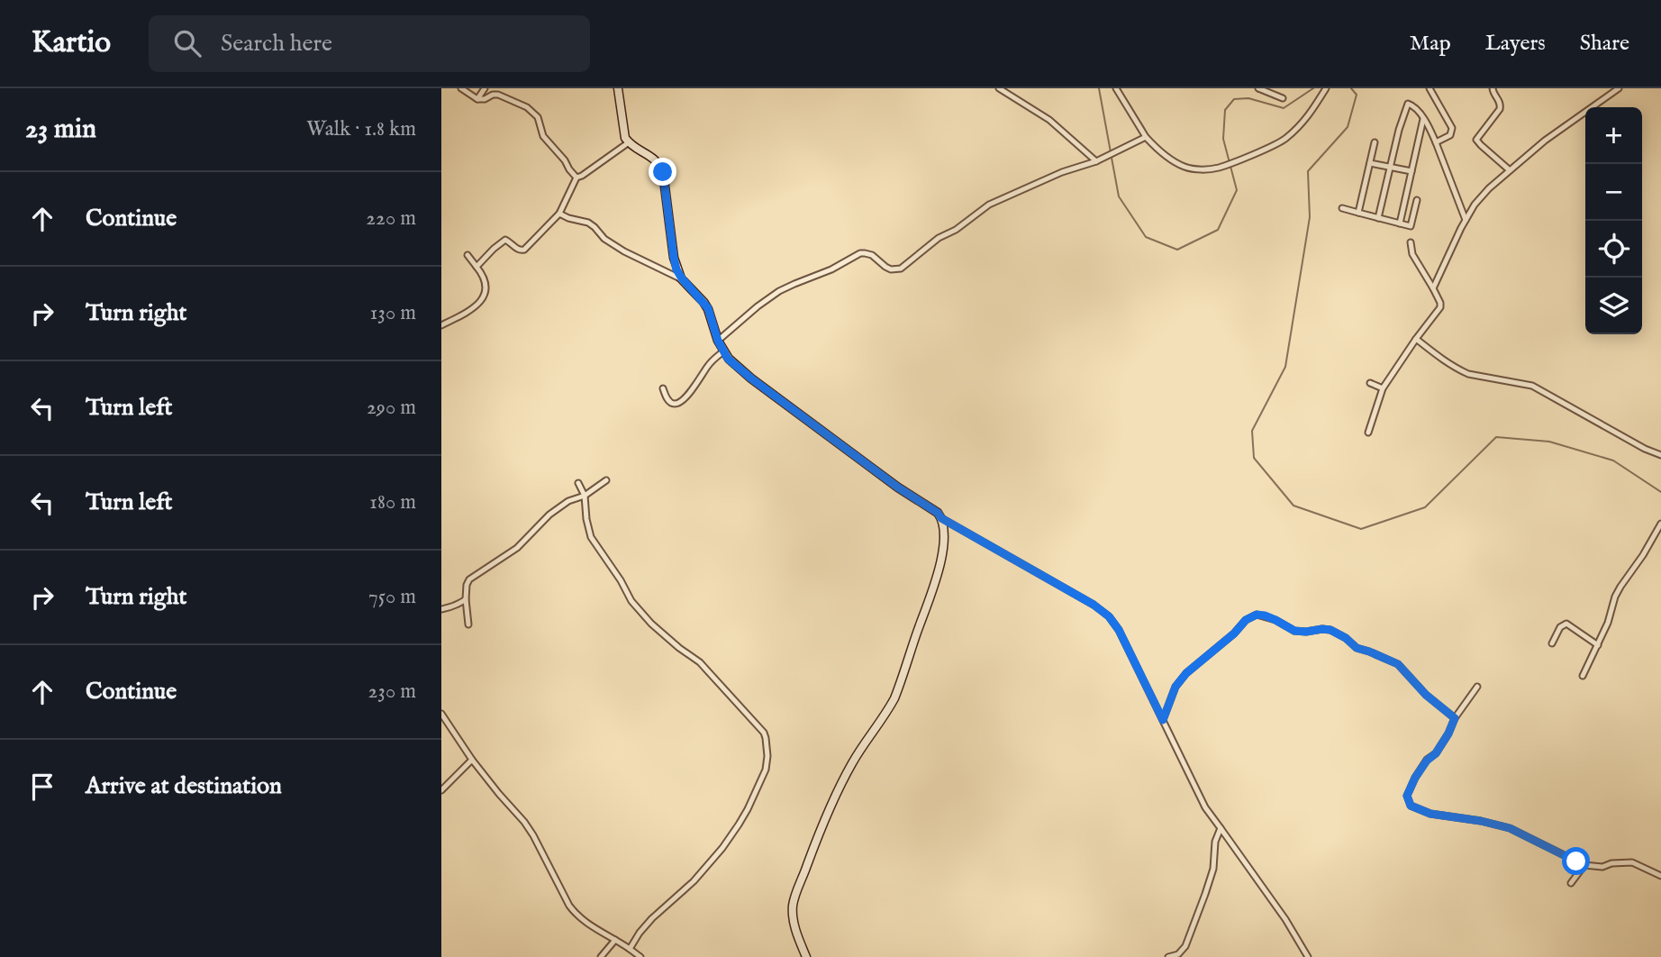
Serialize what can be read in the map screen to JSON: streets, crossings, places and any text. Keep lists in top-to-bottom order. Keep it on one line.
{"page":{"header":"Kartio","search":"Search here","nav":["Map","Layers","Share"],"heading":["23 min","Walk · 1.8 km"],"map_buttons":["+","−"],"list":[["Continue","220 m"],["Turn right","130 m"],["Turn left","290 m"],["Turn left","180 m"],["Turn right","750 m"],["Continue","230 m"],"Arrive at destination"]}}
